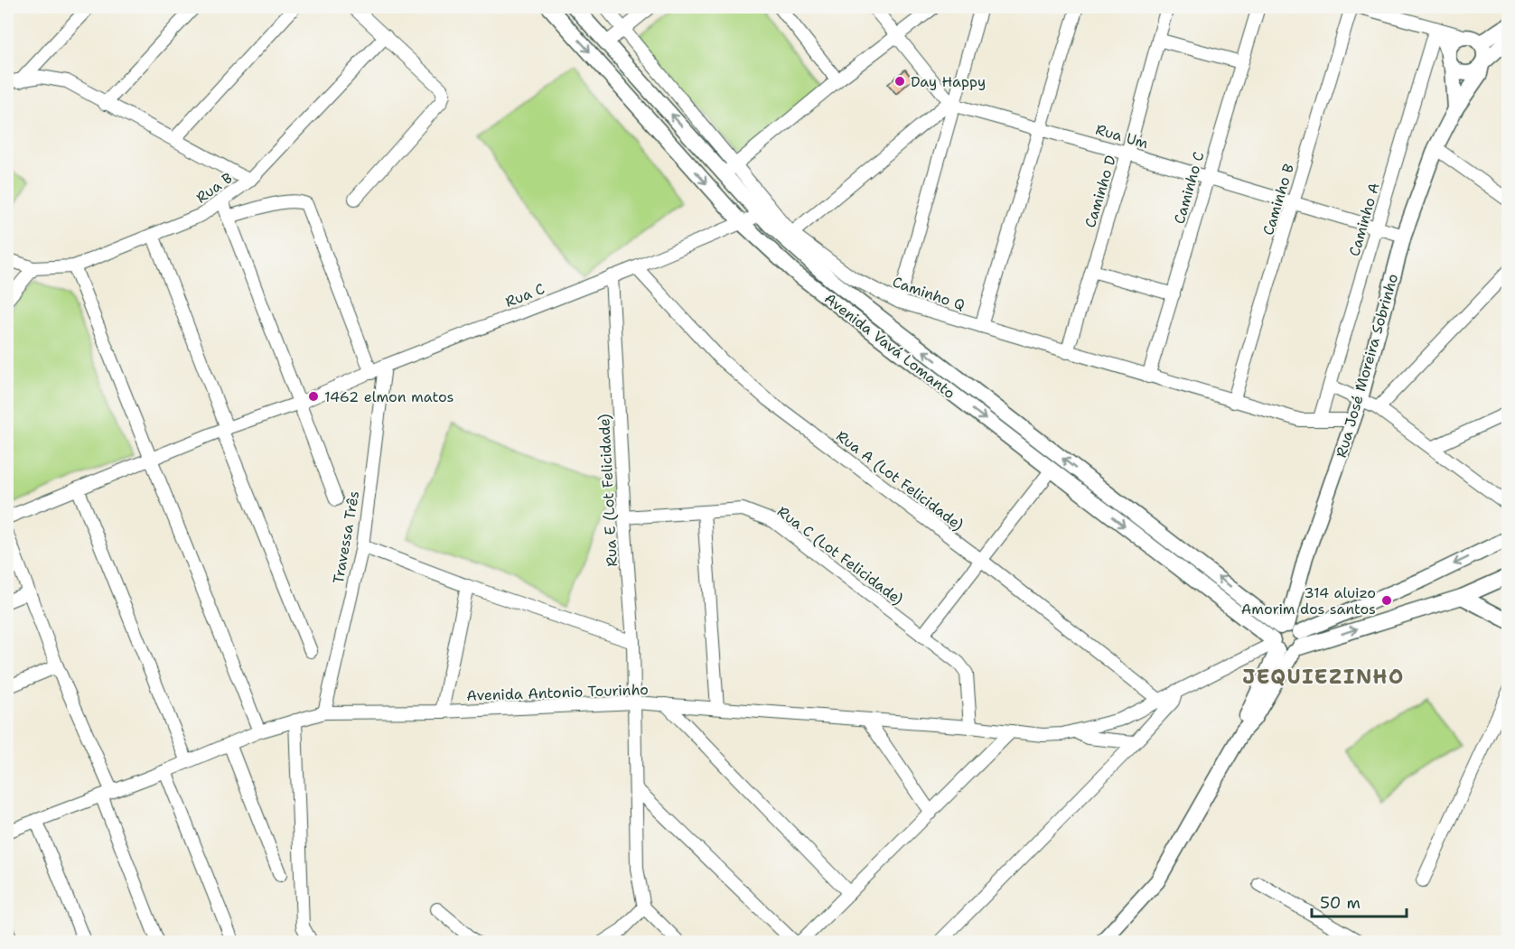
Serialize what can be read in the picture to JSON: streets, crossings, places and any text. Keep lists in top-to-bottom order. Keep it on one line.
{"streets":{"street":["Rua Um","Rua B","Caminho C","Caminho D","Caminho B","Caminho A","Caminho Q","Rua C","Avenida Vavá Lomanto","Rua José Moreira Sobrinho","Rua A (Lot Felicidade)","Rua E (Lot Felicidade)","Travessa Três","Rua C (Lot Felicidade)","Avenida Antonio Tourinho"]},"crossings":[["Rua Um","Caminho C"],["Rua Um","Caminho D"],["Rua Um","Caminho B"],["Rua Um","Caminho A"],["Rua Um","Rua José Moreira Sobrinho"],["Caminho C","Caminho Q"],["Caminho D","Caminho Q"],["Caminho B","Caminho Q"],["Caminho A","Caminho Q"],["Caminho Q","Avenida Vavá Lomanto"],["Caminho Q","Rua José Moreira Sobrinho"],["Rua C","Avenida Vavá Lomanto"],["Rua C","Rua A (Lot Felicidade)"],["Rua C","Rua E (Lot Felicidade)"],["Rua C","Travessa Três"],["Avenida Vavá Lomanto","Rua José Moreira Sobrinho"],["Avenida Vavá Lomanto","Avenida Antonio Tourinho"],["Rua A (Lot Felicidade)","Avenida Antonio Tourinho"],["Rua E (Lot Felicidade)","Rua C (Lot Felicidade)"],["Rua E (Lot Felicidade)","Avenida Antonio Tourinho"],["Travessa Três","Avenida Antonio Tourinho"],["Rua C (Lot Felicidade)","Avenida Antonio Tourinho"]],"districts":["JEQUIEZINHO"],"places":["Day Happy","1462 elmon matos","314 aluizo Amorim dos santos"],"scale_bar":"50 m"}
